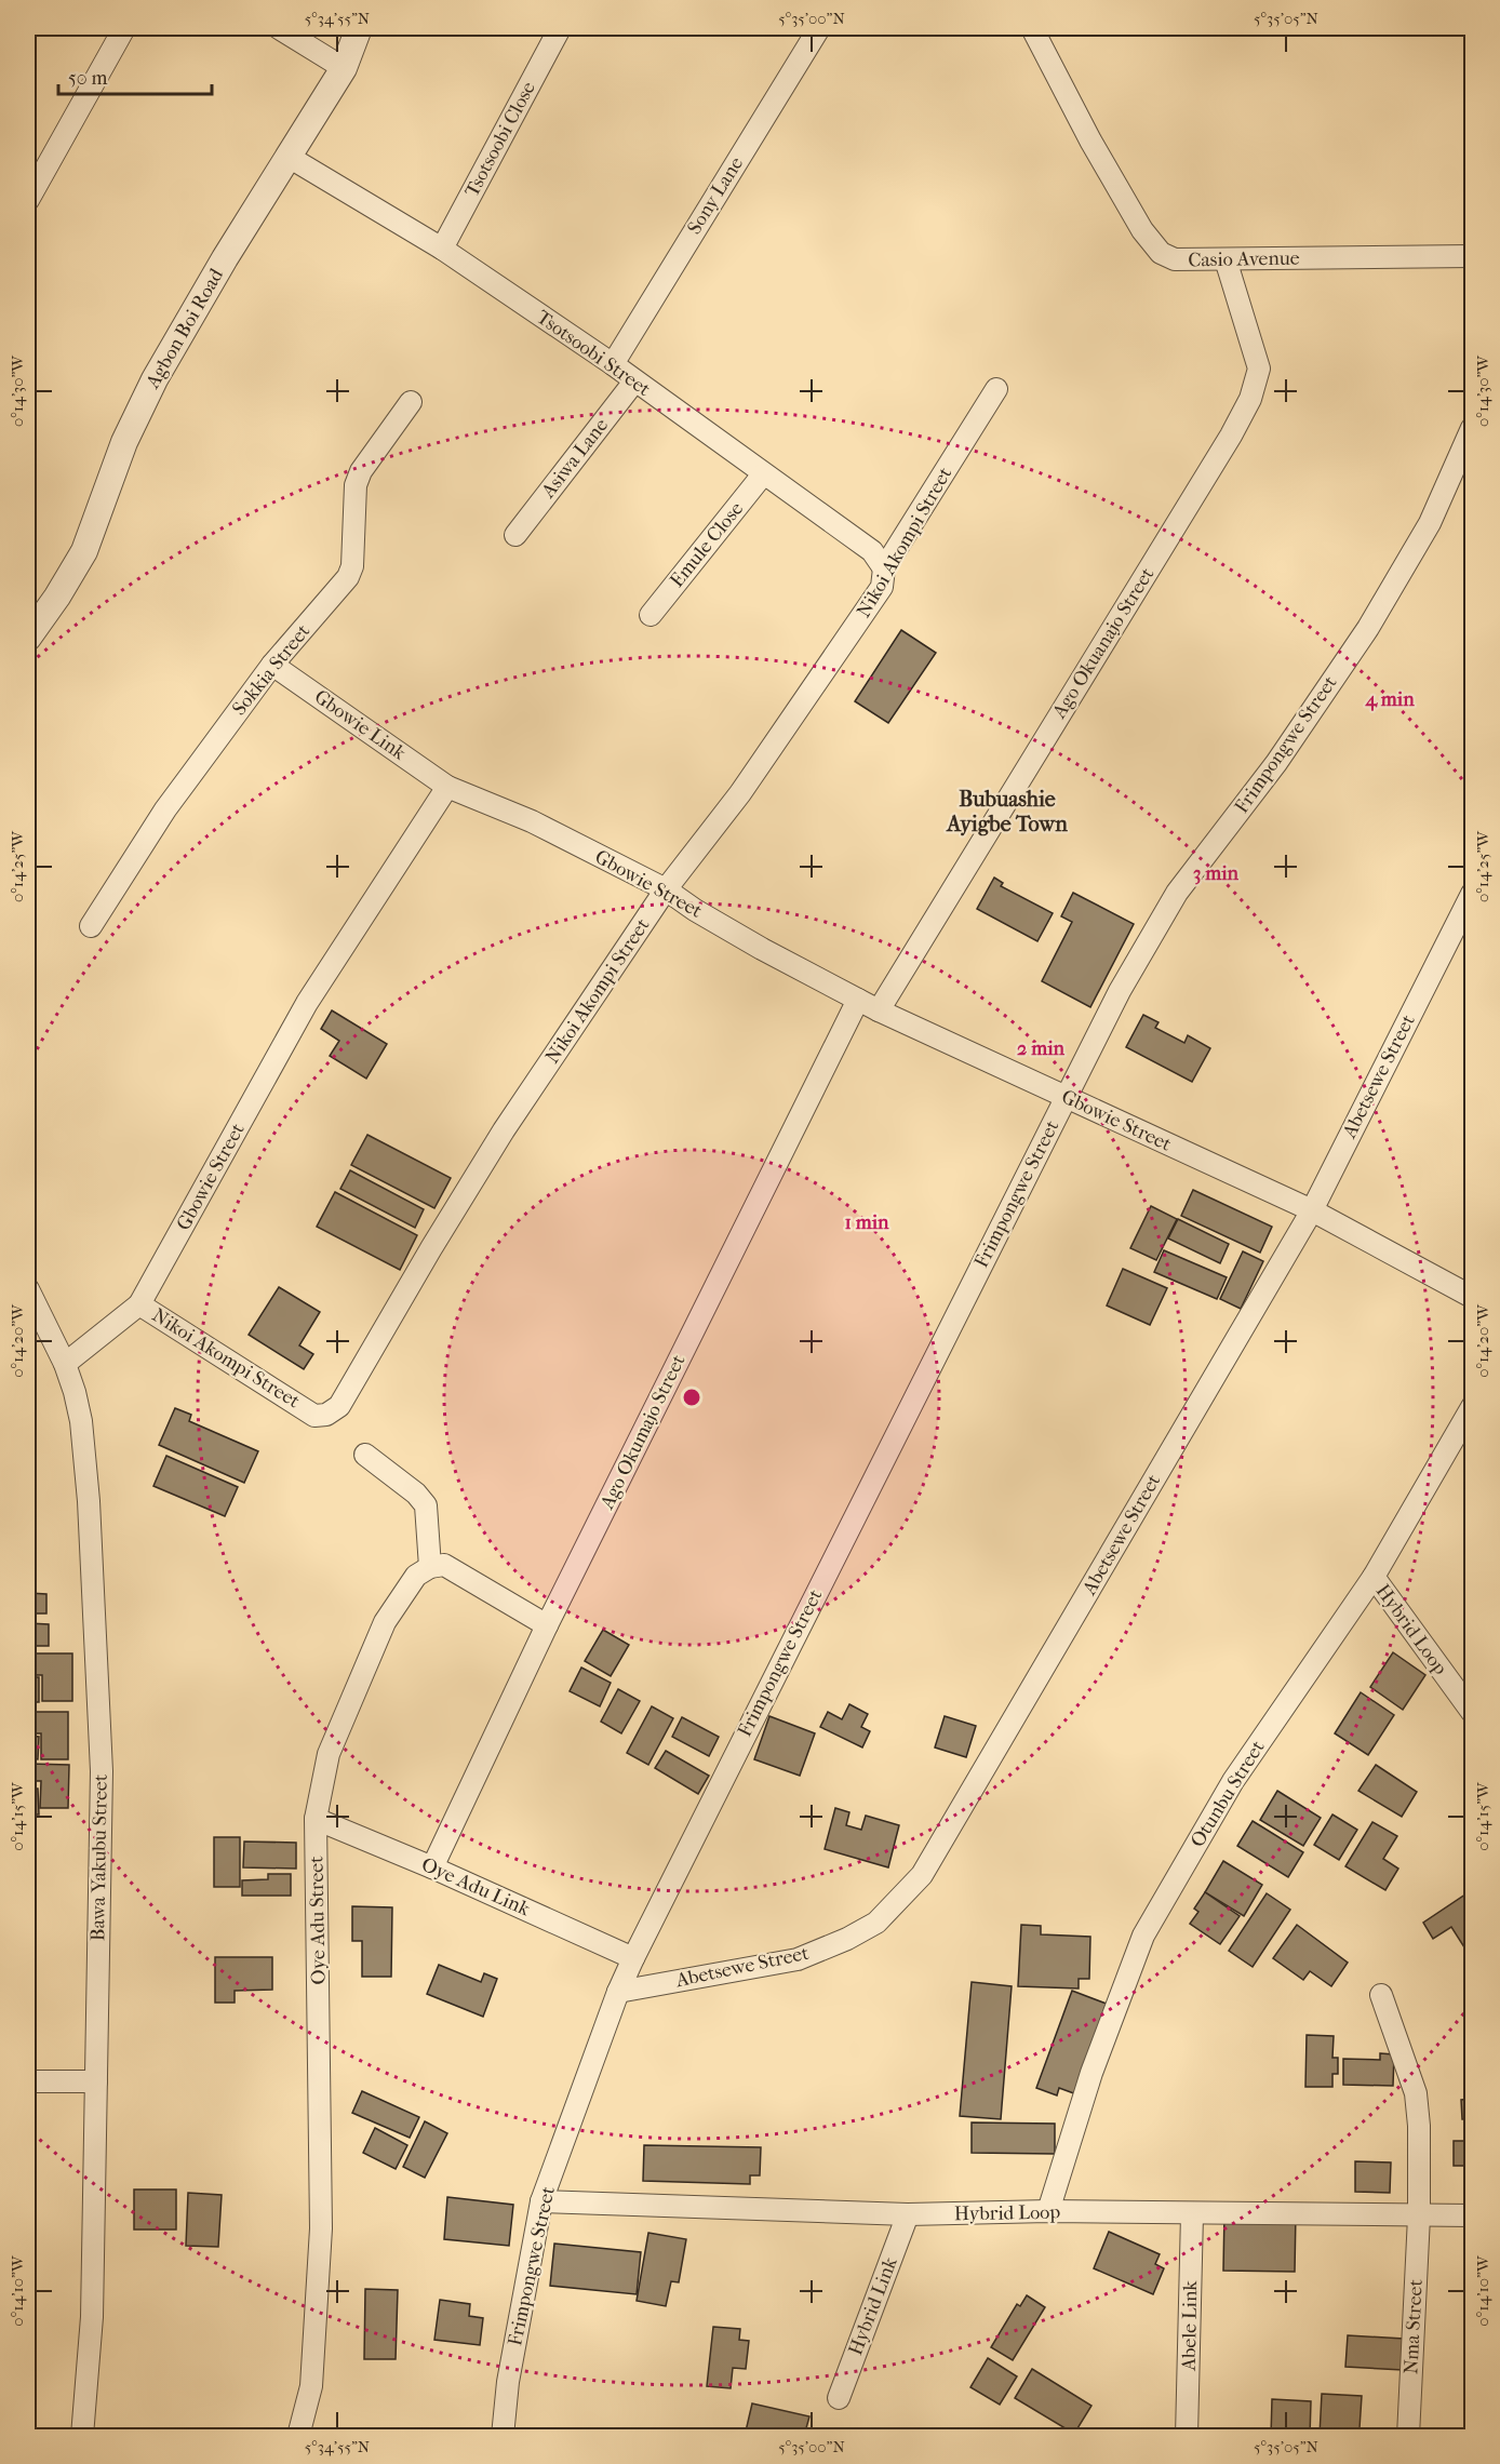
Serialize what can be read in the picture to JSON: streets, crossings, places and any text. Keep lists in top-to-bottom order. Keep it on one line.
{"streets":{"street":["Tsotsoobi Close","Sony Lane","Casio Avenue","Agbon Boi Road","Tsotsoobi Street","Asiwa Lane","Nikoi Akompi Street","Emule Close","Ago Okuanajo Street","Sokkia Street","Gbowie Link","Frimpongwe Street","Gbowie Street","Abetsewe Street","Ago Okumajo Street","Hybrid Loop","Otunbu Street","Bawa Yakubu Street","Oye Adu Link","Oye Adu Street","Hybrid Link","Abele Link","Nma Street"]},"crossings":[["Tsotsoobi Close","Tsotsoobi Street"],["Sony Lane","Tsotsoobi Street"],["Casio Avenue","Ago Okuanajo Street"],["Agbon Boi Road","Tsotsoobi Street"],["Tsotsoobi Street","Asiwa Lane"],["Tsotsoobi Street","Nikoi Akompi Street"],["Tsotsoobi Street","Emule Close"],["Nikoi Akompi Street","Gbowie Street"],["Ago Okuanajo Street","Gbowie Street"],["Sokkia Street","Gbowie Link"],["Gbowie Link","Gbowie Street"],["Frimpongwe Street","Gbowie Street"],["Frimpongwe Street","Abetsewe Street"],["Frimpongwe Street","Hybrid Loop"],["Frimpongwe Street","Oye Adu Link"],["Gbowie Street","Abetsewe Street"],["Gbowie Street","Ago Okumajo Street"],["Gbowie Street","Bawa Yakubu Street"],["Ago Okumajo Street","Oye Adu Link"],["Hybrid Loop","Otunbu Street"],["Hybrid Loop","Hybrid Link"],["Hybrid Loop","Abele Link"],["Hybrid Loop","Nma Street"],["Oye Adu Link","Oye Adu Street"]],"districts":["Bubuashie Ayigbe Town"],"scale_bar":"50 m","coordinates":["5°34'55\"N","5°35'00\"N","5°35'05\"N","0°14'30\"W","0°14'25\"W","0°14'20\"W","0°14'15\"W","0°14'10\"W"],"rings":["4 min","3 min","2 min","1 min"]}
